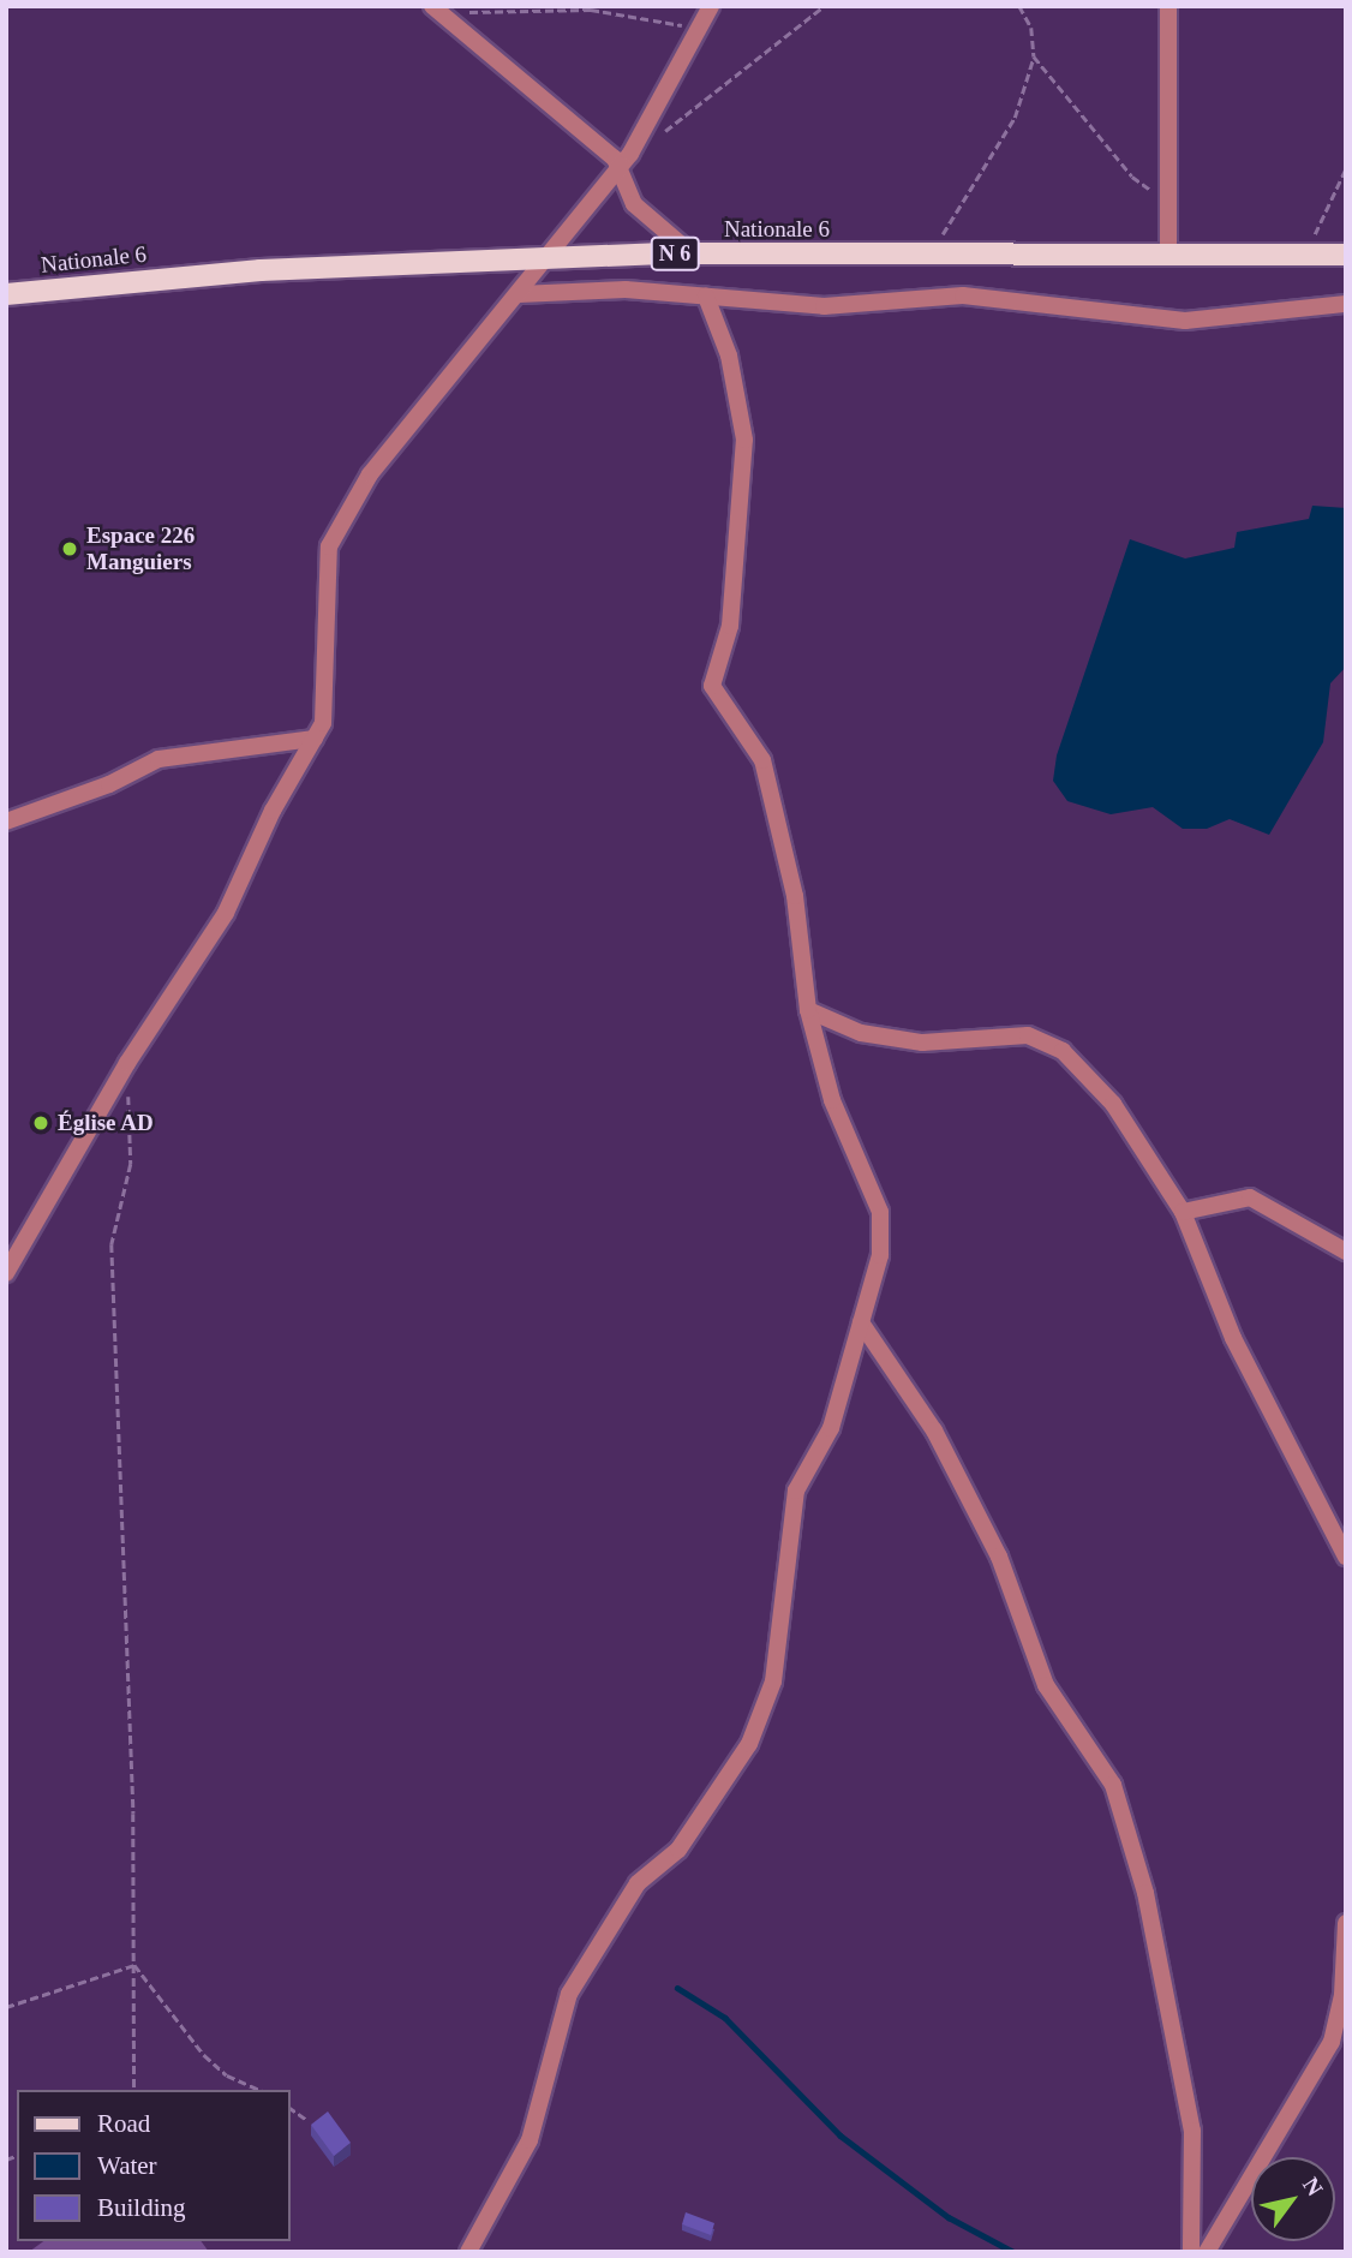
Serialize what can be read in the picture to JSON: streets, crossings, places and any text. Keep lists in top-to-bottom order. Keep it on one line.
{"streets":{"main road":["Nationale 6","N 6"]},"places":["Espace 226 Manguiers","Église AD"],"legend":["Road","Water","Building"],"north":"top right"}
